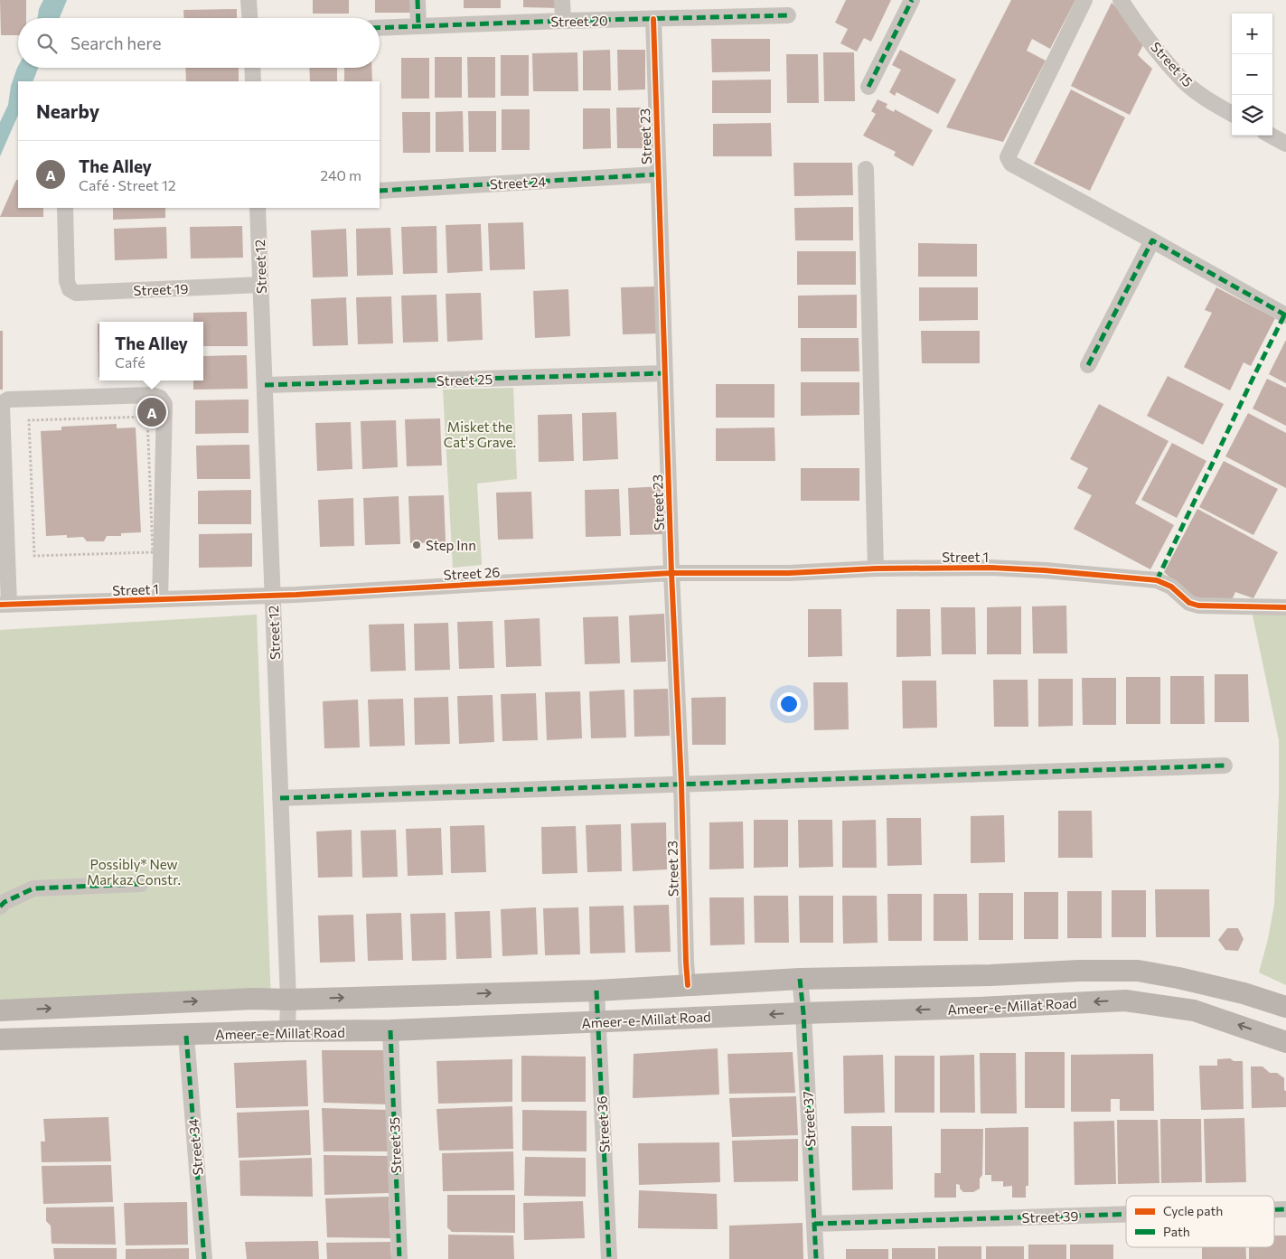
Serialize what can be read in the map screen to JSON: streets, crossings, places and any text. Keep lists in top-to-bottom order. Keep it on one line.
{"streets":{"main road":["Ameer-e-Millat Road"],"street":["Street 20","Street 15","Street 23","Street 24","Street 12","Street 19","Street 25","Street 1","Street 26","Street 37","Street 36","Street 35","Street 34","Street 39"]},"crossings":[["Street 20","Street 23"],["Street 23","Street 24"],["Street 23","Street 25"],["Street 23","Street 1"],["Street 23","Street 26"],["Street 12","Street 19"],["Street 12","Street 25"],["Street 12","Street 1"],["Street 12","Street 26"],["Street 12","Ameer-e-Millat Road"],["Street 1","Street 26"],["Ameer-e-Millat Road","Street 37"],["Ameer-e-Millat Road","Street 36"],["Ameer-e-Millat Road","Street 35"],["Ameer-e-Millat Road","Street 34"],["Street 37","Street 39"]],"parks":["Misket the Cat's Grave.","Possibly* New Markaz Constr."],"places":["Step Inn"],"legend":["Cycle path","Path"],"page":{"map_buttons":["+","−"],"search":"Search here","heading":"Nearby","list":[{"mark":"A","name":"The Alley","note":"Café · Street 12","value":"240 m"}],"popup":["The Alley","Café"],"pins":"A"}}
